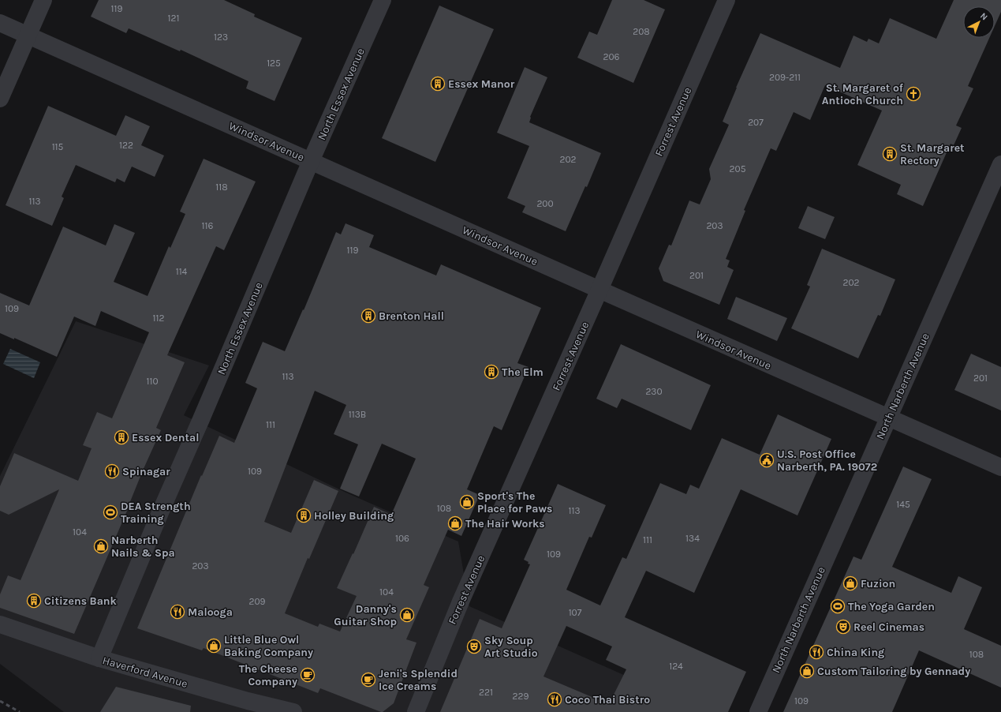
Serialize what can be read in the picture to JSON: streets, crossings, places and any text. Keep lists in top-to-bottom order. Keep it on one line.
{"streets":{"street":["North Essex Avenue","Forrest Avenue","Windsor Avenue","North Narberth Avenue","Haverford Avenue"]},"crossings":[["North Essex Avenue","Windsor Avenue"],["North Essex Avenue","Haverford Avenue"],["Forrest Avenue","Windsor Avenue"],["Windsor Avenue","North Narberth Avenue"]],"places":{"building":["Essex Manor","St. Margaret Rectory","Brenton Hall","The Elm","Essex Dental","Holley Building","Citizens Bank"],"church":["St. Margaret of Antioch Church"],"public building":["U.S. Post Office Narberth, PA. 19072"],"restaurant":["Spinagar","Malooga","China King","Coco Thai Bistro"],"shop":["Sport's The Place for Paws","The Hair Works","Narberth Nails & Spa","Fuzion","Danny's Guitar Shop","Little Blue Owl Baking Company","Custom Tailoring by Gennady"],"sports":["DEA Strength Training","The Yoga Garden"],"theatre":["Reel Cinemas","Sky Soup Art Studio"],"cafe":["The Cheese Company","Jeni's Splendid Ice Creams"]},"house_numbers":["119","121","208","123","206","125","209-211","207","122","115","202","205","118","113","200","116","203","119","114","201","202","109","112","113","201","110","230","113B","111","109","145","108","113","104","106","134","111","109","203","104","209","107","108","124","221","229","109"],"north":"top right"}
